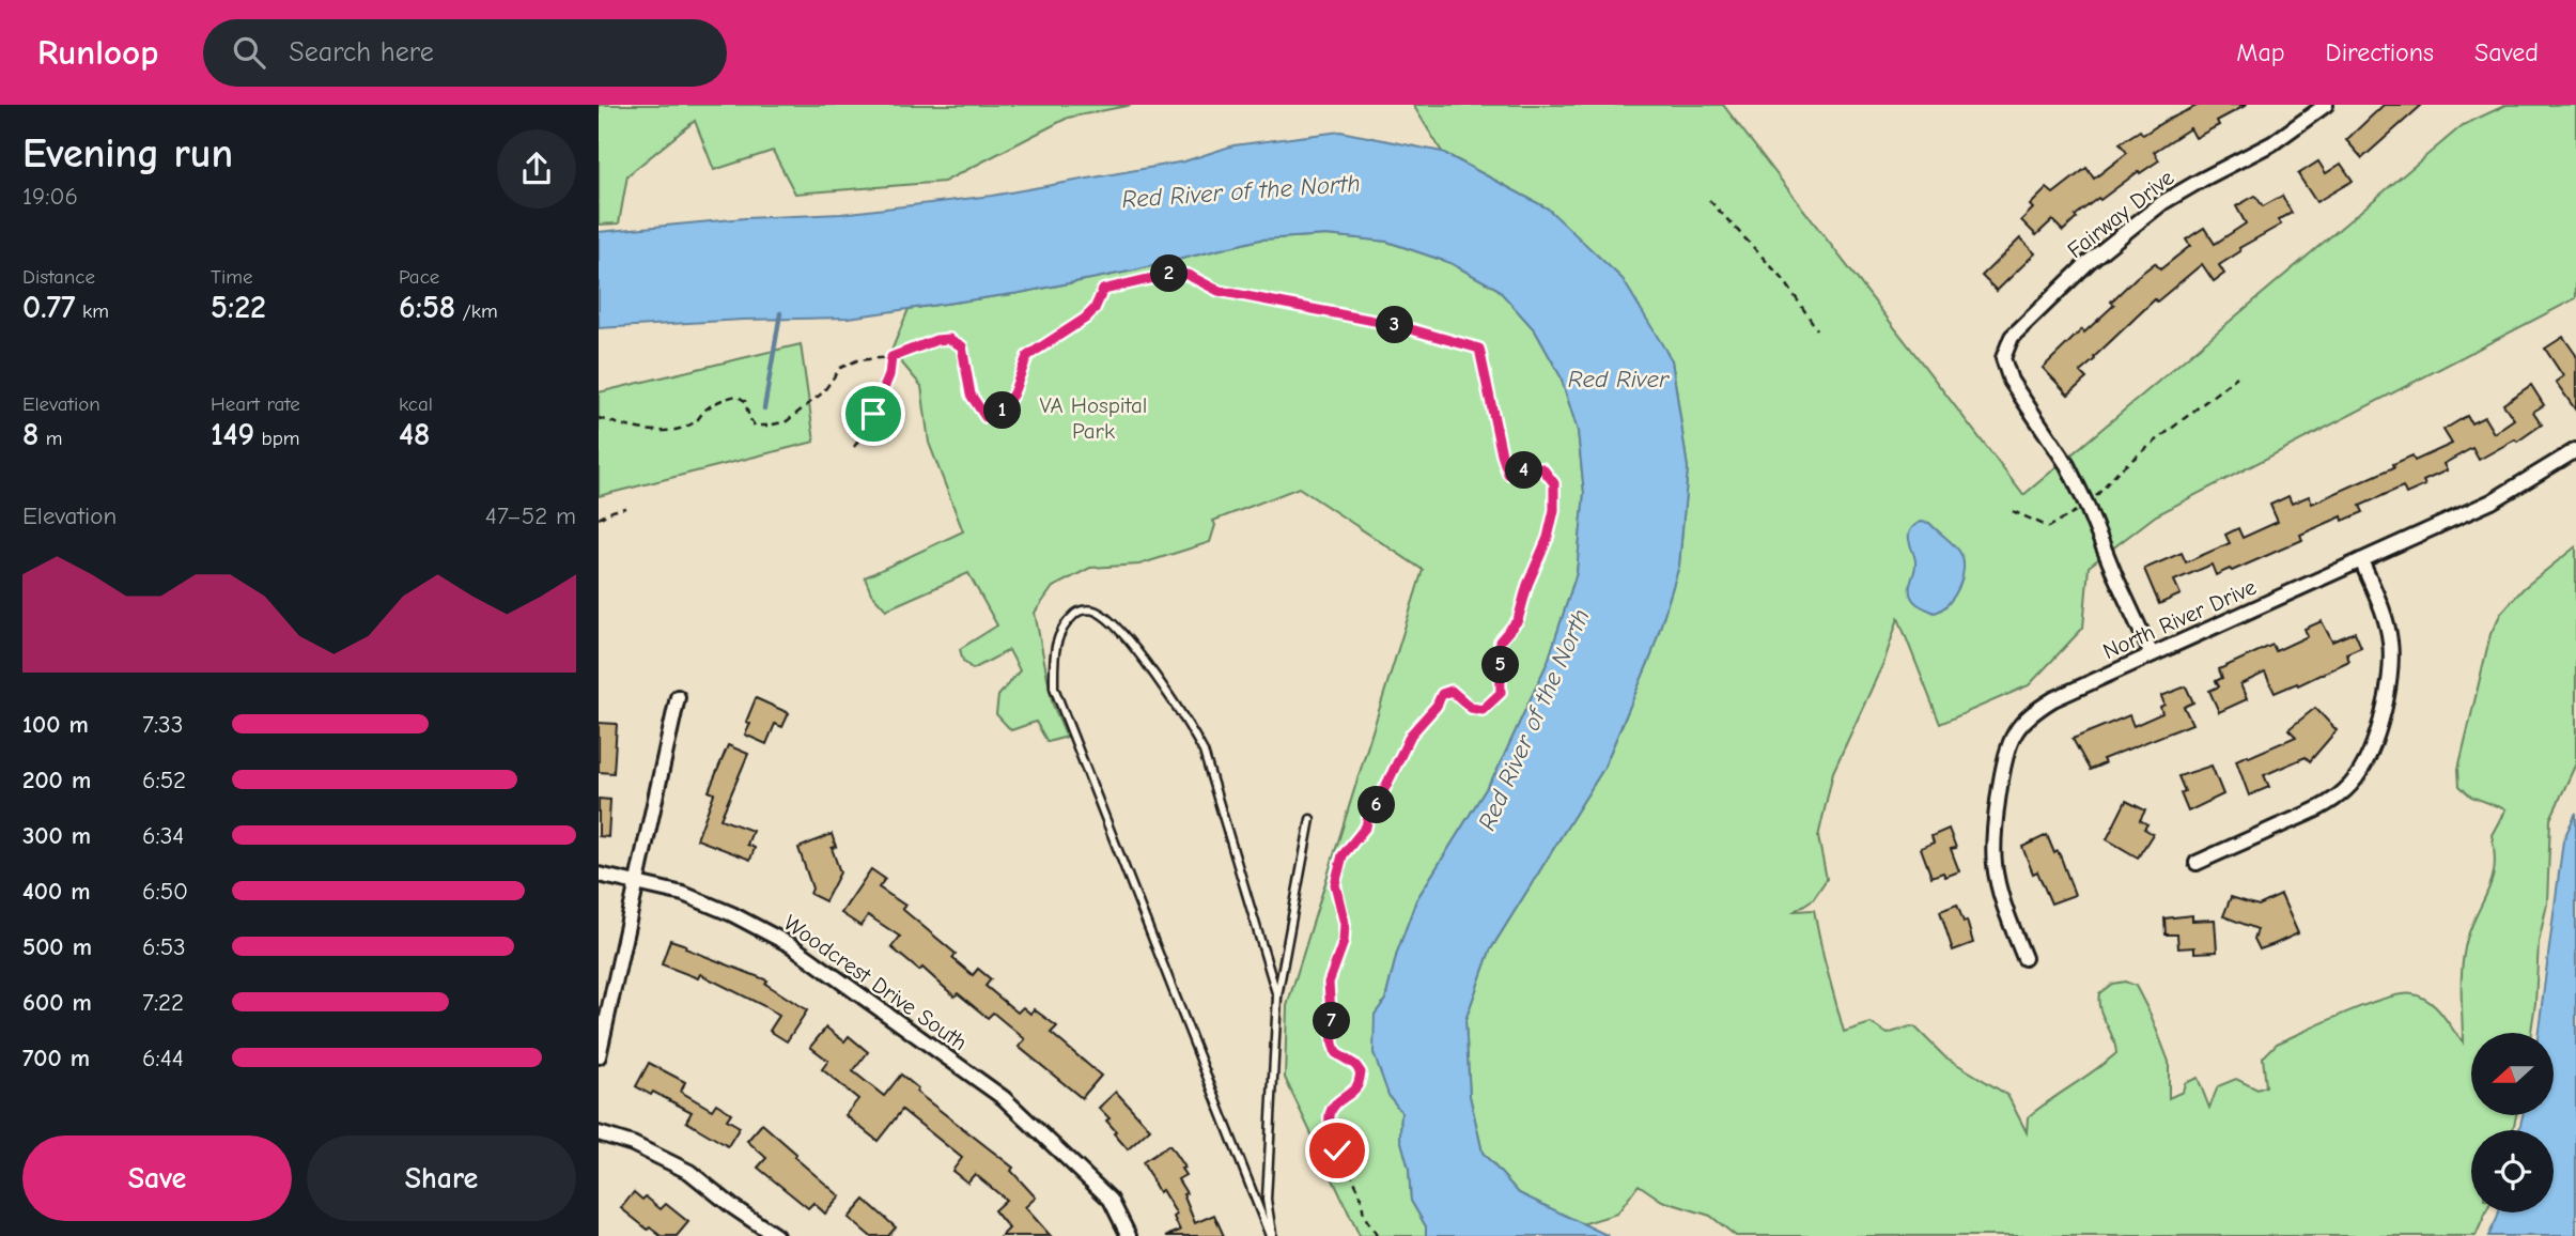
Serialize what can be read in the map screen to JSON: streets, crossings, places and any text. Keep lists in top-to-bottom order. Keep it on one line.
{"streets":{"street":["Fairway Drive","North River Drive","Woodcrest Drive South"]},"water":["Red River of the North","Red River"],"parks":["VA Hospital Park"],"north":"left","page":{"header":"Runloop","search":"Search here","nav":["Map","Directions","Saved"],"heading":["Evening run","19:06"],"stats":[["Distance","0.77 km"],["Time","5:22"],["Pace","6:58 /km"],["Elevation","8 m"],["Heart rate","149 bpm"],["kcal","48"]],"pins":["2","3","1","4","5","6","7"],"chart":["Elevation","47–52 m"],"list":[{"name":"100 m","note":"7:33"},{"name":"200 m","note":"6:52"},{"name":"300 m","note":"6:34"},{"name":"400 m","note":"6:50"},{"name":"500 m","note":"6:53"},{"name":"600 m","note":"7:22"},{"name":"700 m","note":"6:44"}],"buttons":["Save","Share"]}}
